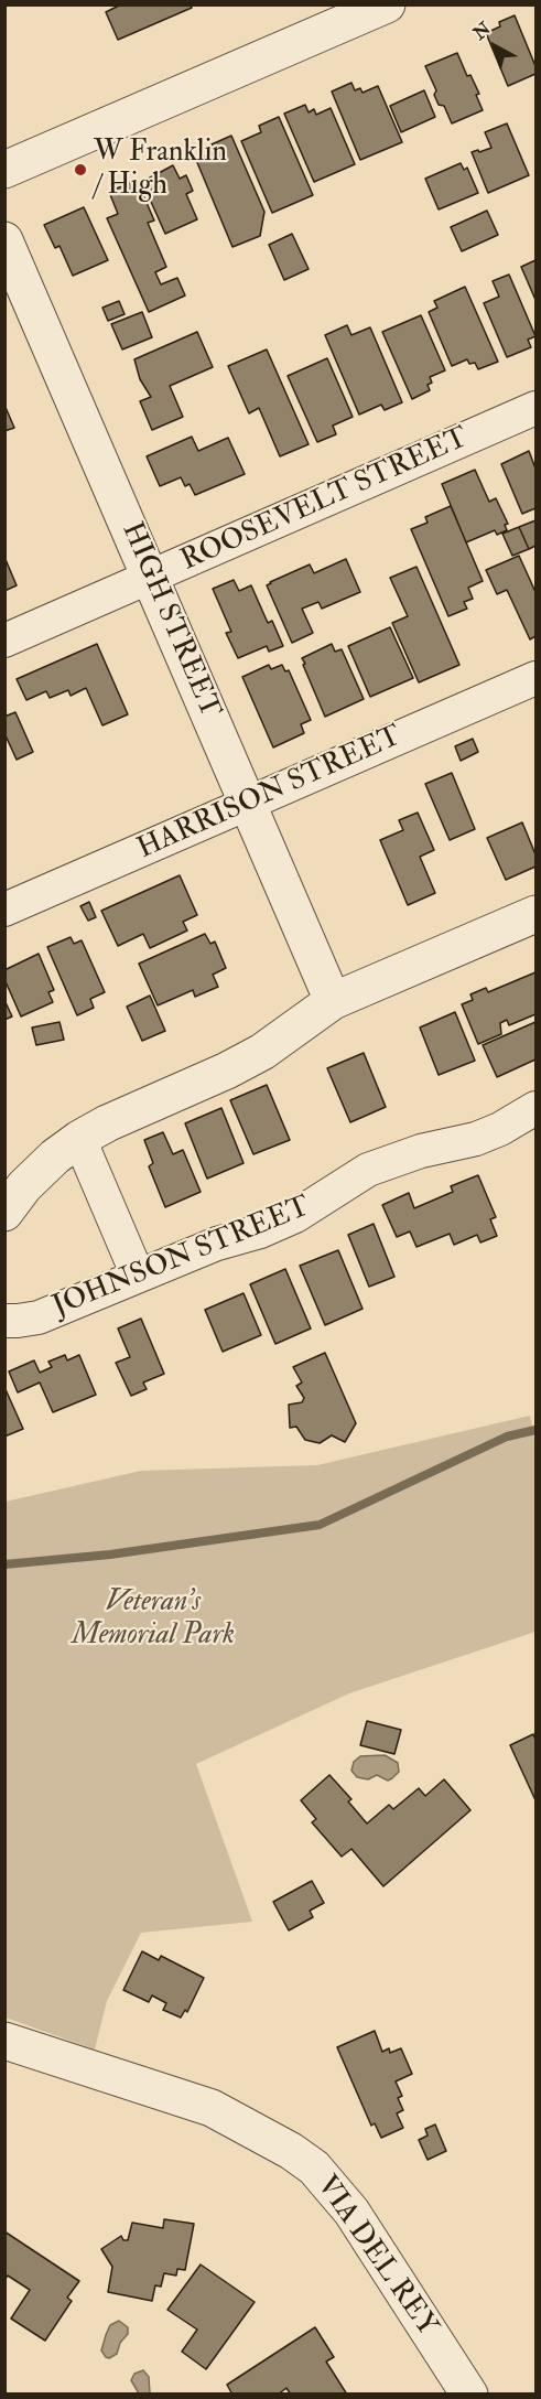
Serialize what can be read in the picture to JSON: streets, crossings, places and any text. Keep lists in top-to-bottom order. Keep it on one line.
{"streets":{"street":["ROOSEVELT STREET","HIGH STREET","HARRISON STREET","JOHNSON STREET","VIA DEL REY"]},"crossings":[["ROOSEVELT STREET","HIGH STREET"],["HIGH STREET","HARRISON STREET"]],"parks":["Veteran's Memorial Park"],"places":["W Franklin / High"],"north":"top left"}
